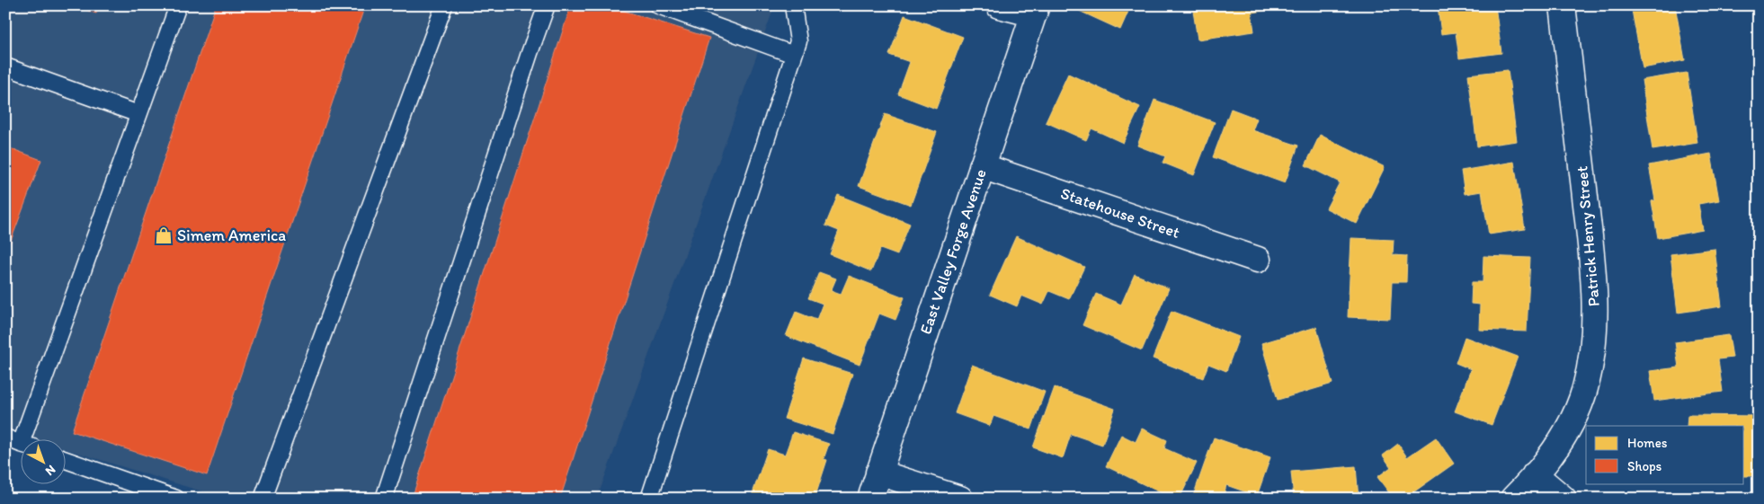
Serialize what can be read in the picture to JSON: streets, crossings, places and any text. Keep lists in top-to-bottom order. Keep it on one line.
{"streets":{"street":["Statehouse Street","Patrick Henry Street","East Valley Forge Avenue"]},"crossings":[["Statehouse Street","East Valley Forge Avenue"]],"places":{"shop":["Simem America"]},"legend":["Homes","Shops"],"north":"bottom right"}
